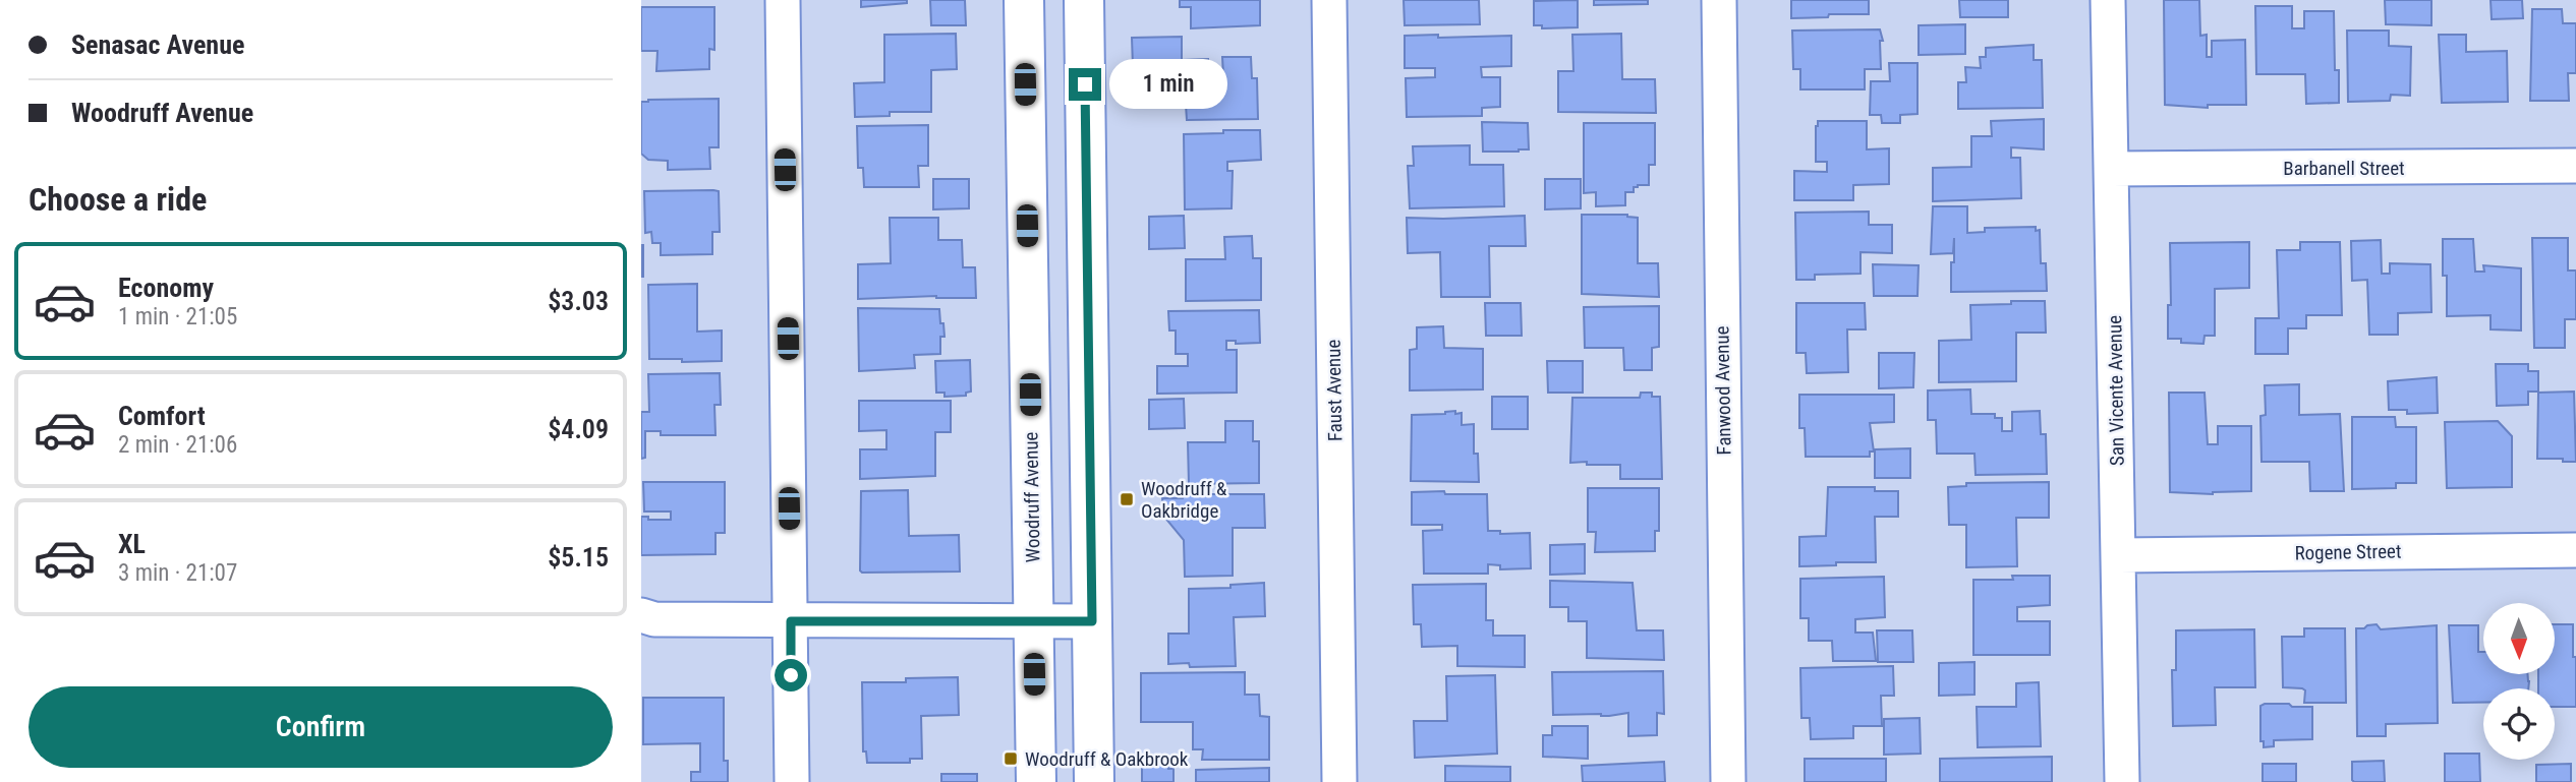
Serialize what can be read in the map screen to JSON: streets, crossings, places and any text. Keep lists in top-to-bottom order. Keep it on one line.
{"streets":{"main road":["Woodruff Avenue"],"street":["Barbanell Street","Faust Avenue","Fanwood Avenue","San Vicente Avenue","Rogene Street"]},"crossings":[["Barbanell Street","San Vicente Avenue"],["San Vicente Avenue","Rogene Street"]],"places":{"transit":["Woodruff & Oakbridge","Woodruff & Oakbrook"]},"north":"bottom","page":{"banner":["Senasac Avenue","Woodruff Avenue"],"bubble":"1 min","heading":"Choose a ride","list":[{"name":"Economy","note":"1 min · 21:05","value":"$3.03"},{"name":"Comfort","note":"2 min · 21:06","value":"$4.09"},{"name":"XL","note":"3 min · 21:07","value":"$5.15"}],"buttons":"Confirm"}}
